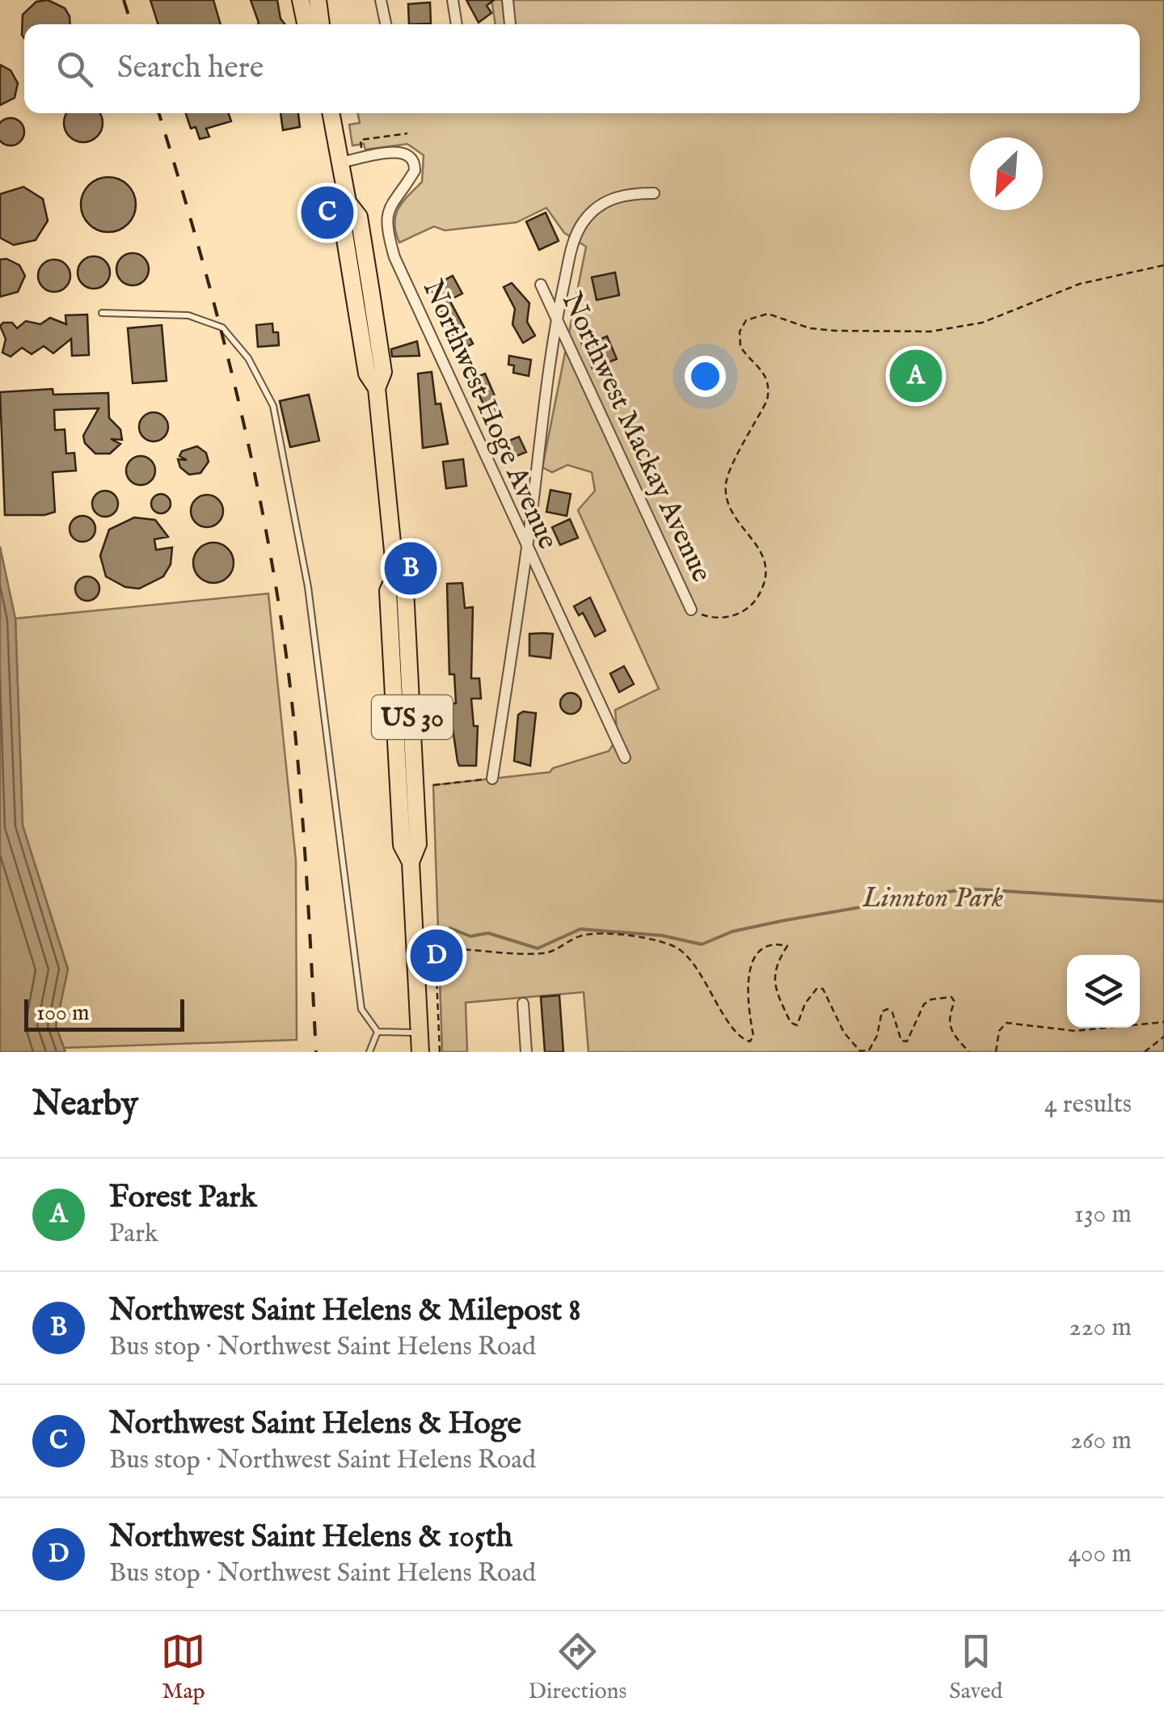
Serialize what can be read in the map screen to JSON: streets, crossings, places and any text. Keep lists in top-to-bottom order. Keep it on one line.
{"streets":{"highway":["US 30"],"street":["Northwest Hoge Avenue","Northwest Mackay Avenue"]},"crossings":[["Northwest Hoge Avenue","US 30"]],"parks":["Linnton Park"],"scale_bar":"100 m","north":"bottom left","page":{"search":"Search here","pins":["C","A","B","D"],"scale":"100 m","heading":["Nearby","4 results"],"list":[{"mark":"A","name":"Forest Park","note":"Park","value":"130 m"},{"mark":"B","name":"Northwest Saint Helens & Milepost 8","note":"Bus stop · Northwest Saint Helens Road","value":"220 m"},{"mark":"C","name":"Northwest Saint Helens & Hoge","note":"Bus stop · Northwest Saint Helens Road","value":"260 m"},{"mark":"D","name":"Northwest Saint Helens & 105th","note":"Bus stop · Northwest Saint Helens Road","value":"400 m"}],"nav":["Map","Directions","Saved"]}}
